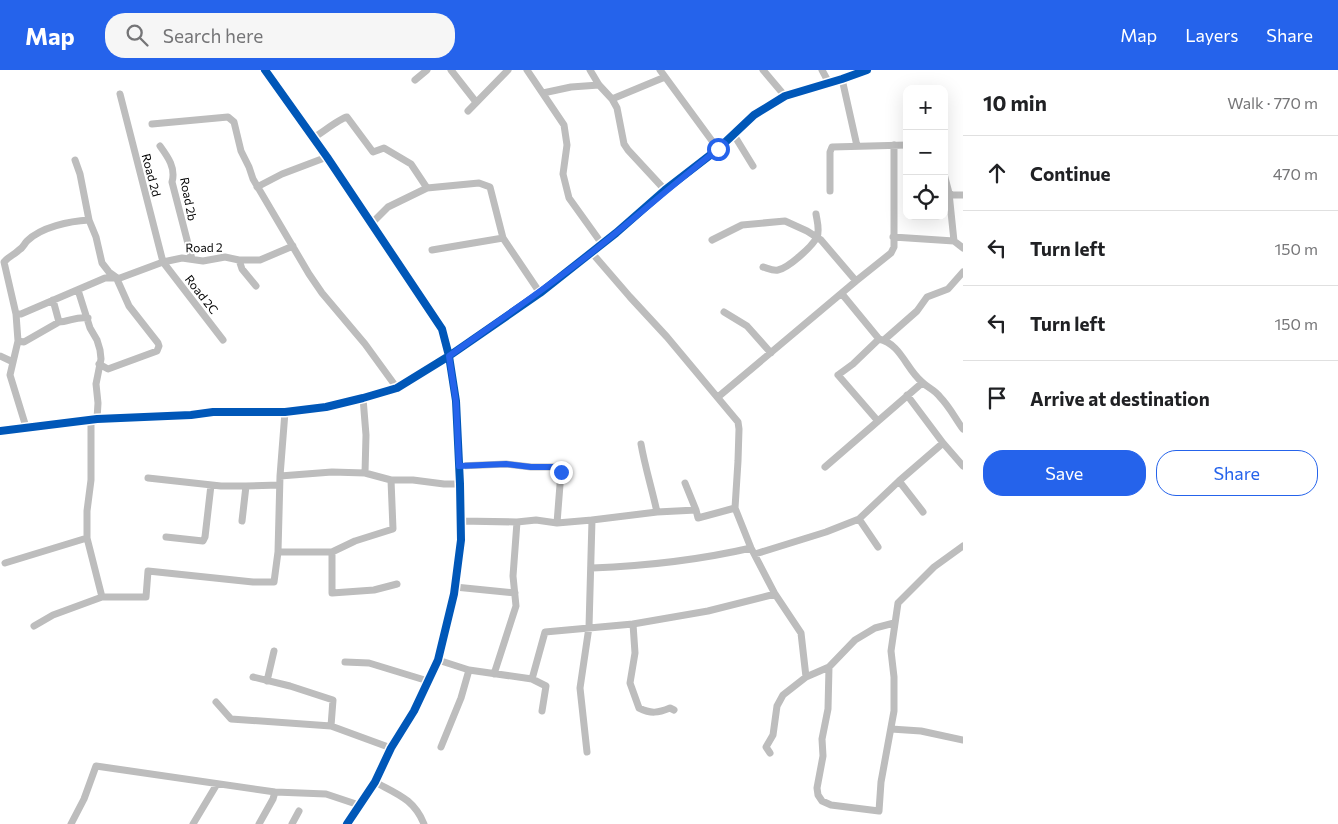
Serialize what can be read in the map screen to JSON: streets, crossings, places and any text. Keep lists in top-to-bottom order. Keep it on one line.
{"streets":{"street":["Road 2d","Road 2b","Road 2","Road 2C"]},"crossings":[["Road 2d","Road 2"],["Road 2d","Road 2C"],["Road 2b","Road 2"],["Road 2","Road 2C"]],"page":{"header":"Map","search":"Search here","nav":["Map","Layers","Share"],"heading":["10 min","Walk · 770 m"],"map_buttons":["+","−"],"list":[["Continue","470 m"],["Turn left","150 m"],["Turn left","150 m"],"Arrive at destination"],"buttons":["Save","Share"]}}
